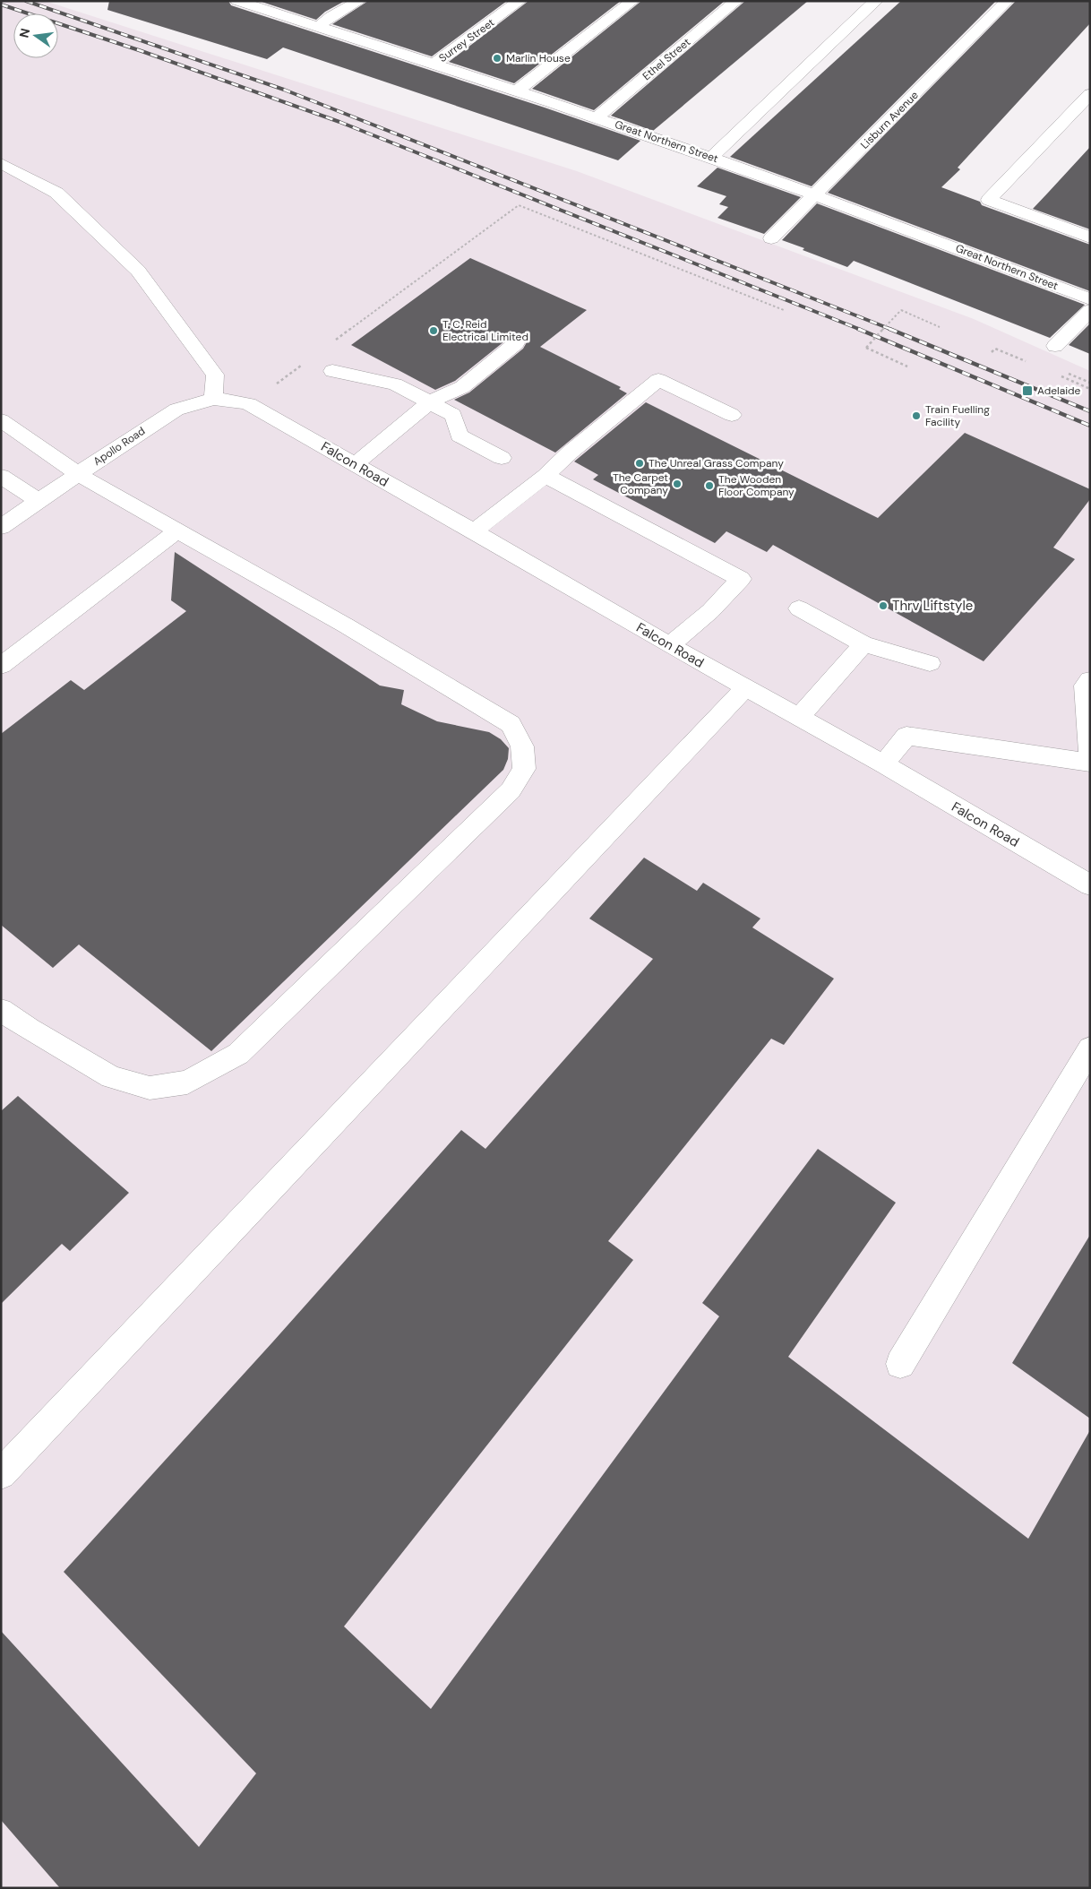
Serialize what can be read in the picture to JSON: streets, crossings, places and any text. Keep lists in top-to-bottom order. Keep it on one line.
{"streets":{"street":["Surrey Street","Ethel Street","Lisburn Avenue","Great Northern Street","Apollo Road","Falcon Road"]},"crossings":[["Surrey Street","Great Northern Street"],["Ethel Street","Great Northern Street"],["Lisburn Avenue","Great Northern Street"],["Apollo Road","Falcon Road"]],"places":{"other":["Marlin House","T. C. Reid Electrical Limited","Train Fuelling Facility","The Unreal Grass Company","The Carpet Company","The Wooden Floor Company","Thrv Liftstyle"],"transit":["Adelaide"]},"north":"left"}
